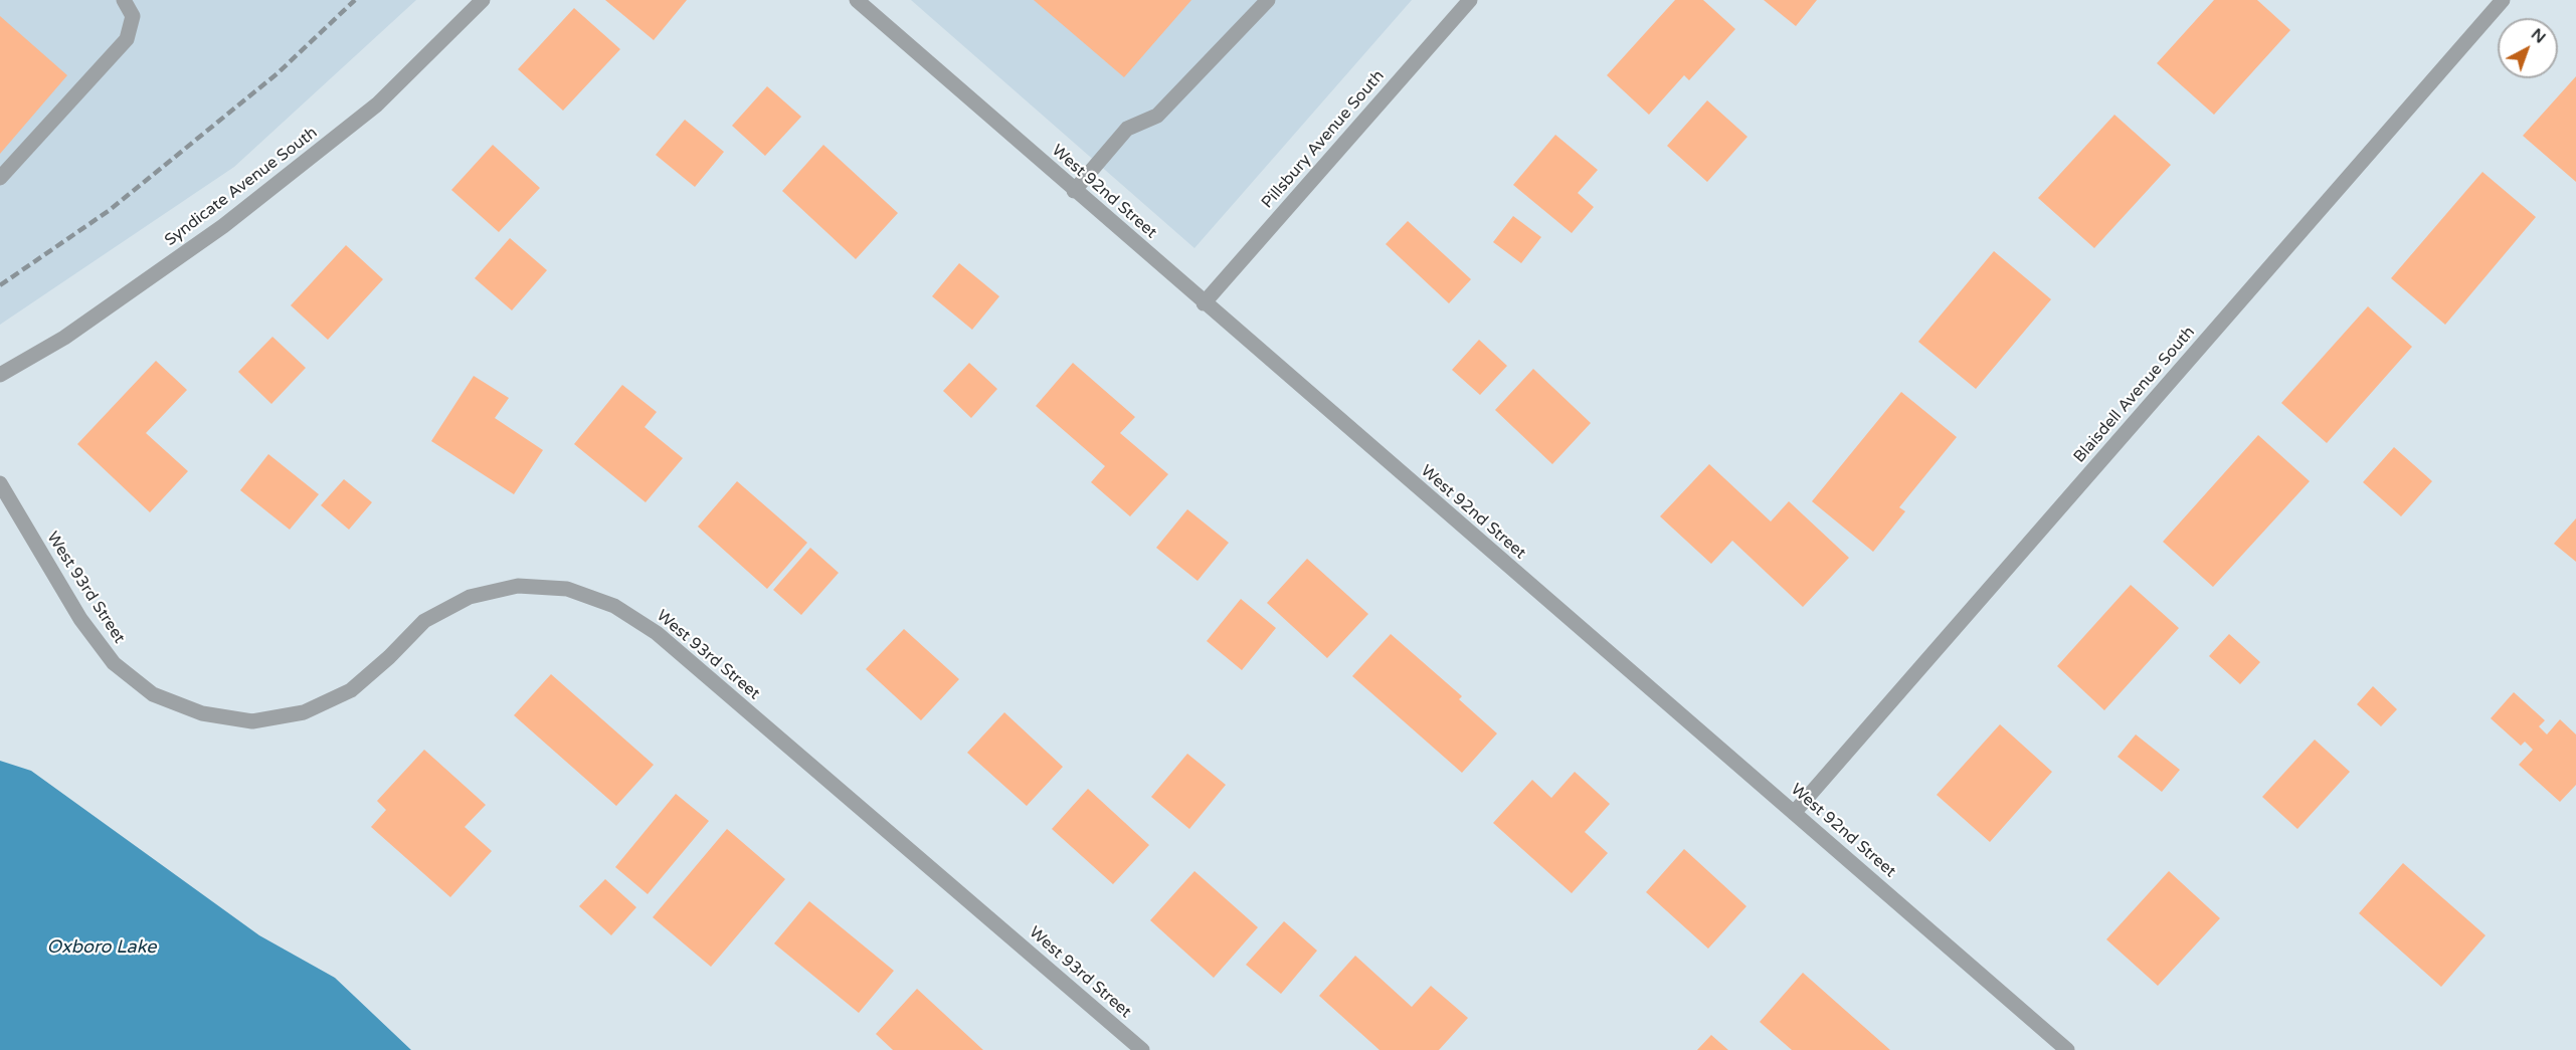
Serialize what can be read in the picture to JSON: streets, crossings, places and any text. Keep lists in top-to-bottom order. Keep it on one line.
{"streets":{"street":["Pillsbury Avenue South","Syndicate Avenue South","West 92nd Street","Blaisdell Avenue South","West 93rd Street"]},"crossings":[["Pillsbury Avenue South","West 92nd Street"],["West 92nd Street","Blaisdell Avenue South"]],"water":["Oxboro Lake"],"north":"top right"}
